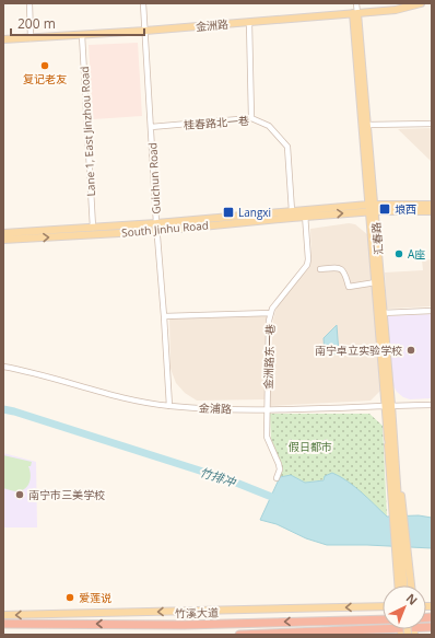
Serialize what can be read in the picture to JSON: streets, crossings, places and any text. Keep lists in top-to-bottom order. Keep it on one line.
{"streets":{"highway":["竹溪大道"],"main road":["金洲路","South Jinhu Road","汇春路"],"street":["桂春路北一巷","Lane 1, East Jinzhou Road","Guichun Road","金洲路东一巷","金浦路"]},"crossings":[["金洲路","Lane 1, East Jinzhou Road"],["金洲路","Guichun Road"],["金洲路","汇春路"],["桂春路北一巷","Guichun Road"],["桂春路北一巷","South Jinhu Road"],["Lane 1, East Jinzhou Road","South Jinhu Road"],["Guichun Road","South Jinhu Road"],["Guichun Road","金浦路"],["South Jinhu Road","汇春路"],["South Jinhu Road","金洲路东一巷"],["汇春路","金浦路"],["金洲路东一巷","金浦路"]],"water":["竹排冲"],"parks":["假日都市"],"places":{"other":["复记老友","A座","南宁卓立实验学校","南宁市三美学校","爱莲说"],"transit":["埌西","Langxi"]},"scale_bar":"200 m","north":"top right"}
